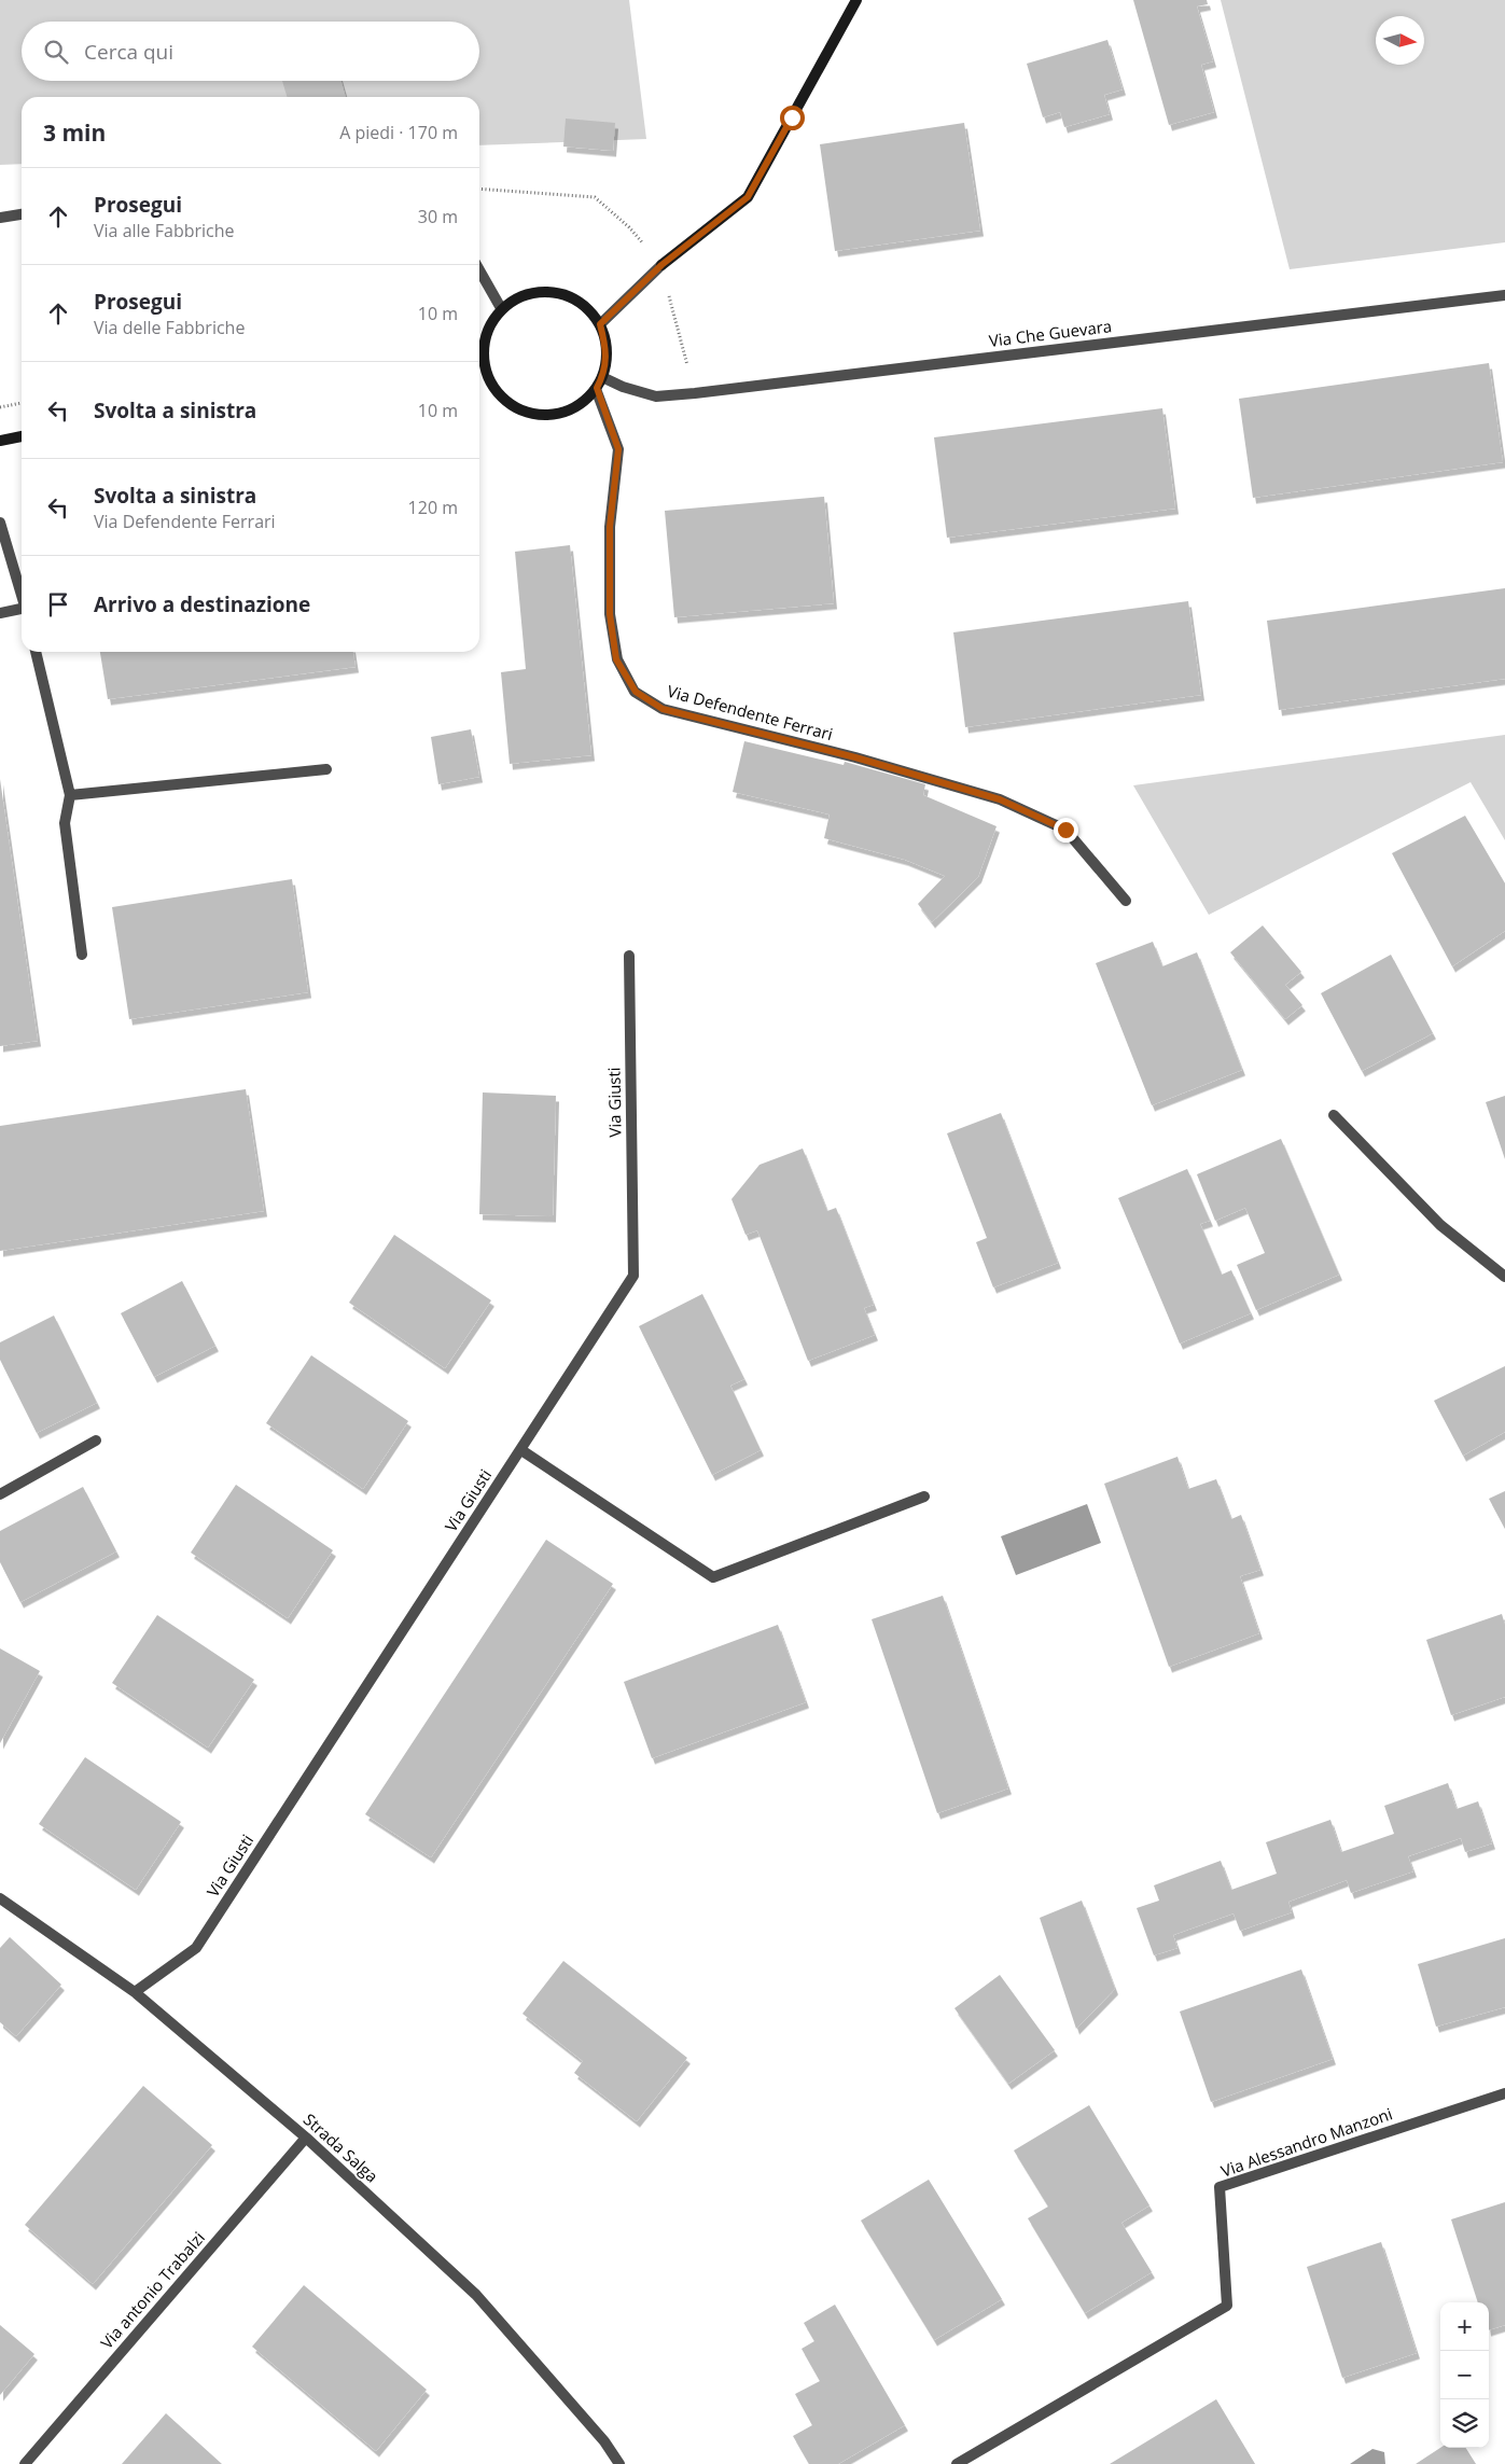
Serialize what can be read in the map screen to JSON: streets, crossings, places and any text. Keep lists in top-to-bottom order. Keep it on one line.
{"streets":{"street":["Via Che Guevara","Via Defendente Ferrari","Via Giusti","Via Alessandro Manzoni","Strada Salga","Via antonio Trabalzi"]},"crossings":[["Via Giusti","Strada Salga"],["Strada Salga","Via antonio Trabalzi"]],"north":"right","page":{"search":"Cerca qui","heading":["3 min","A piedi · 170 m"],"list":[["Prosegui","Via alle Fabbriche","30 m"],["Prosegui","Via delle Fabbriche","10 m"],["Svolta a sinistra","10 m"],["Svolta a sinistra","Via Defendente Ferrari","120 m"],"Arrivo a destinazione"],"map_buttons":["+","−"]}}
